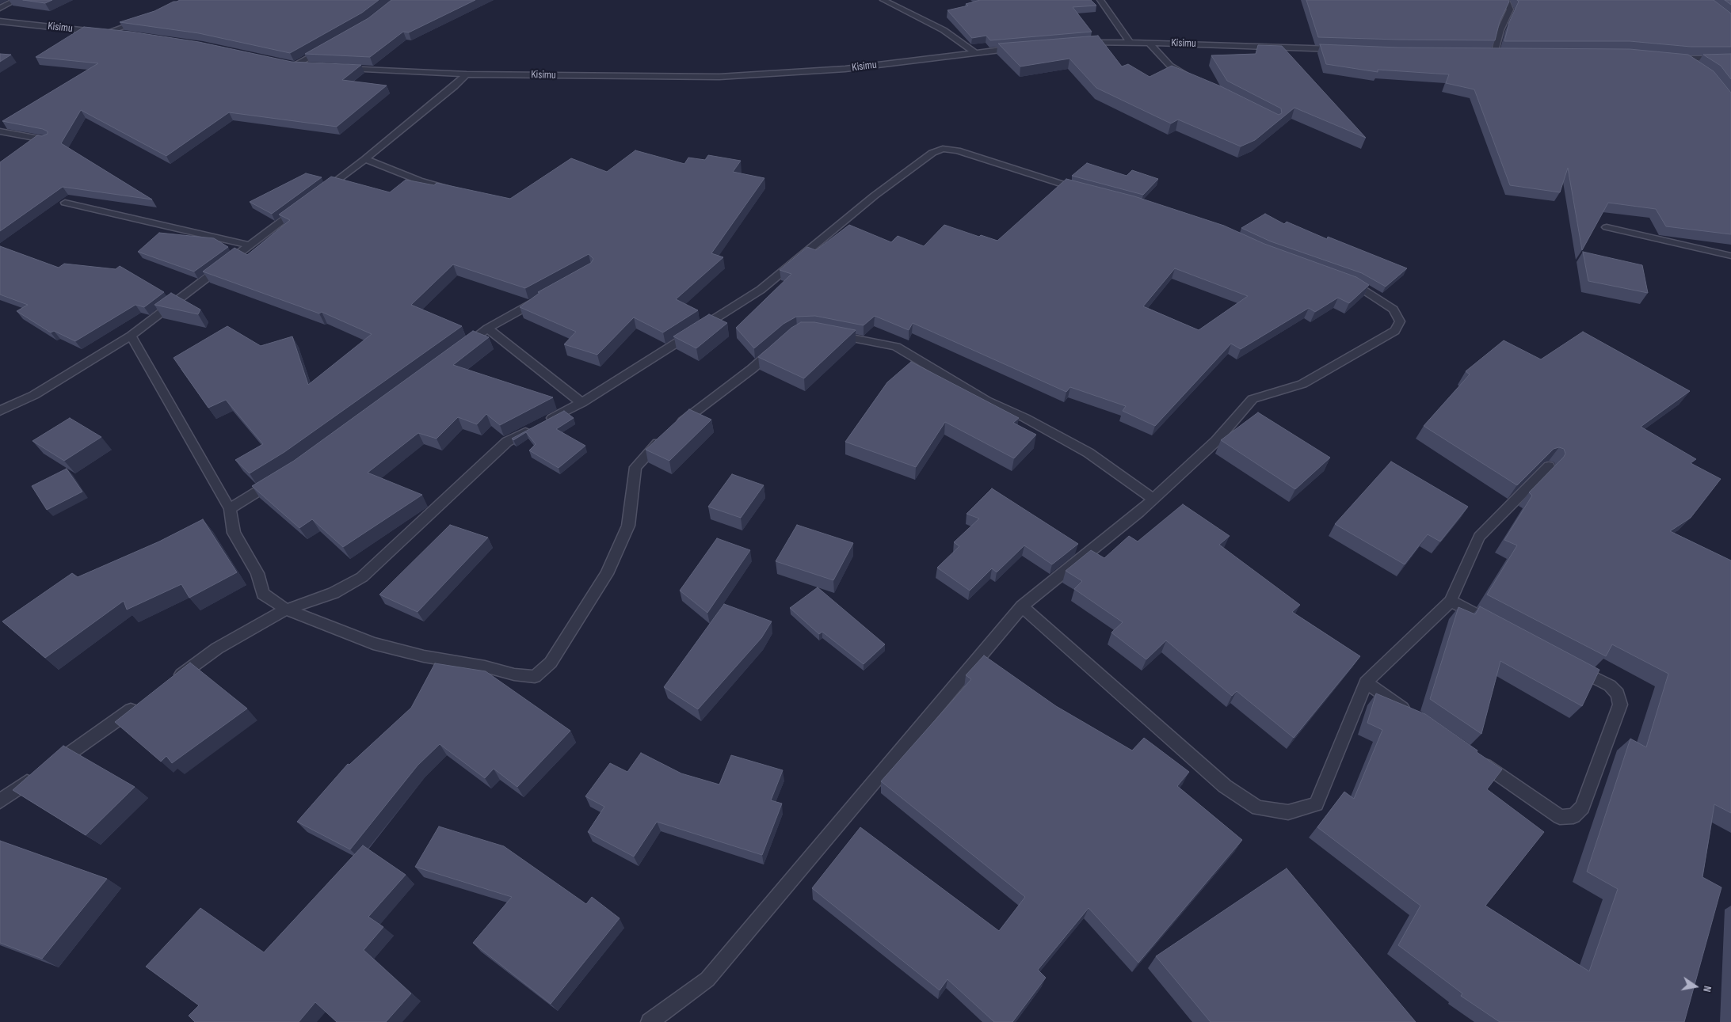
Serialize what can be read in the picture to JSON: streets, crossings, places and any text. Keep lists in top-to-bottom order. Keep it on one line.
{"streets":{"street":["Kisimu"]},"north":"right"}
